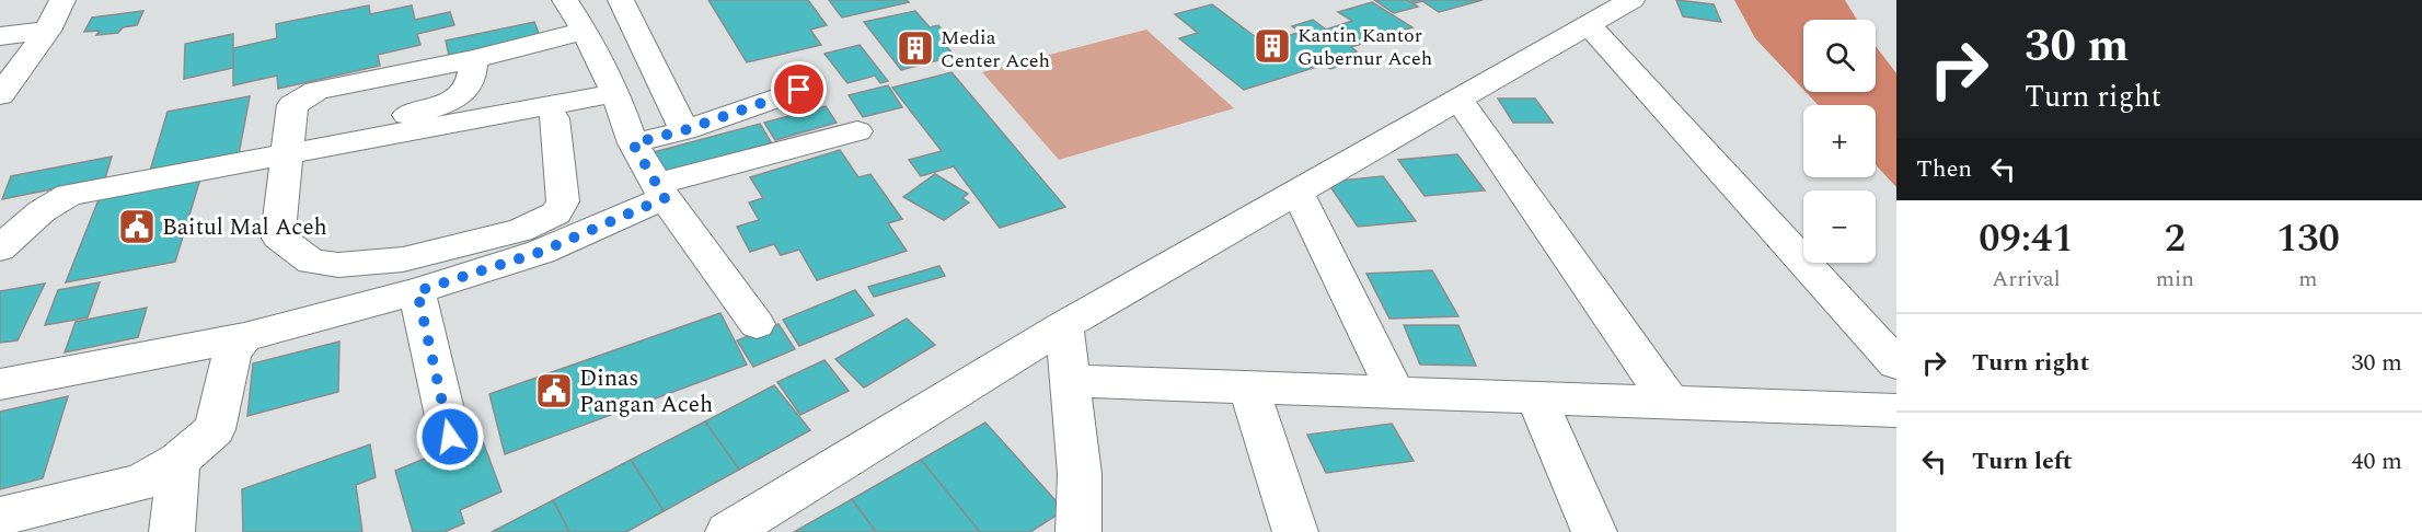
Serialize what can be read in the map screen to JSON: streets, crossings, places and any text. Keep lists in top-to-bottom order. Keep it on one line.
{"places":{"building":["Kantin Kantor Gubernur Aceh","Media Center Aceh"],"public building":["Baitul Mal Aceh","Dinas Pangan Aceh"]},"page":{"turn":["30 m","Turn right"],"map_buttons":["+","−"],"then":"Then","eta":["09:41","Arrival","2","min","130","m"],"list":[{"name":"Turn right","value":"30 m"},{"name":"Turn left","value":"40 m"}]}}
